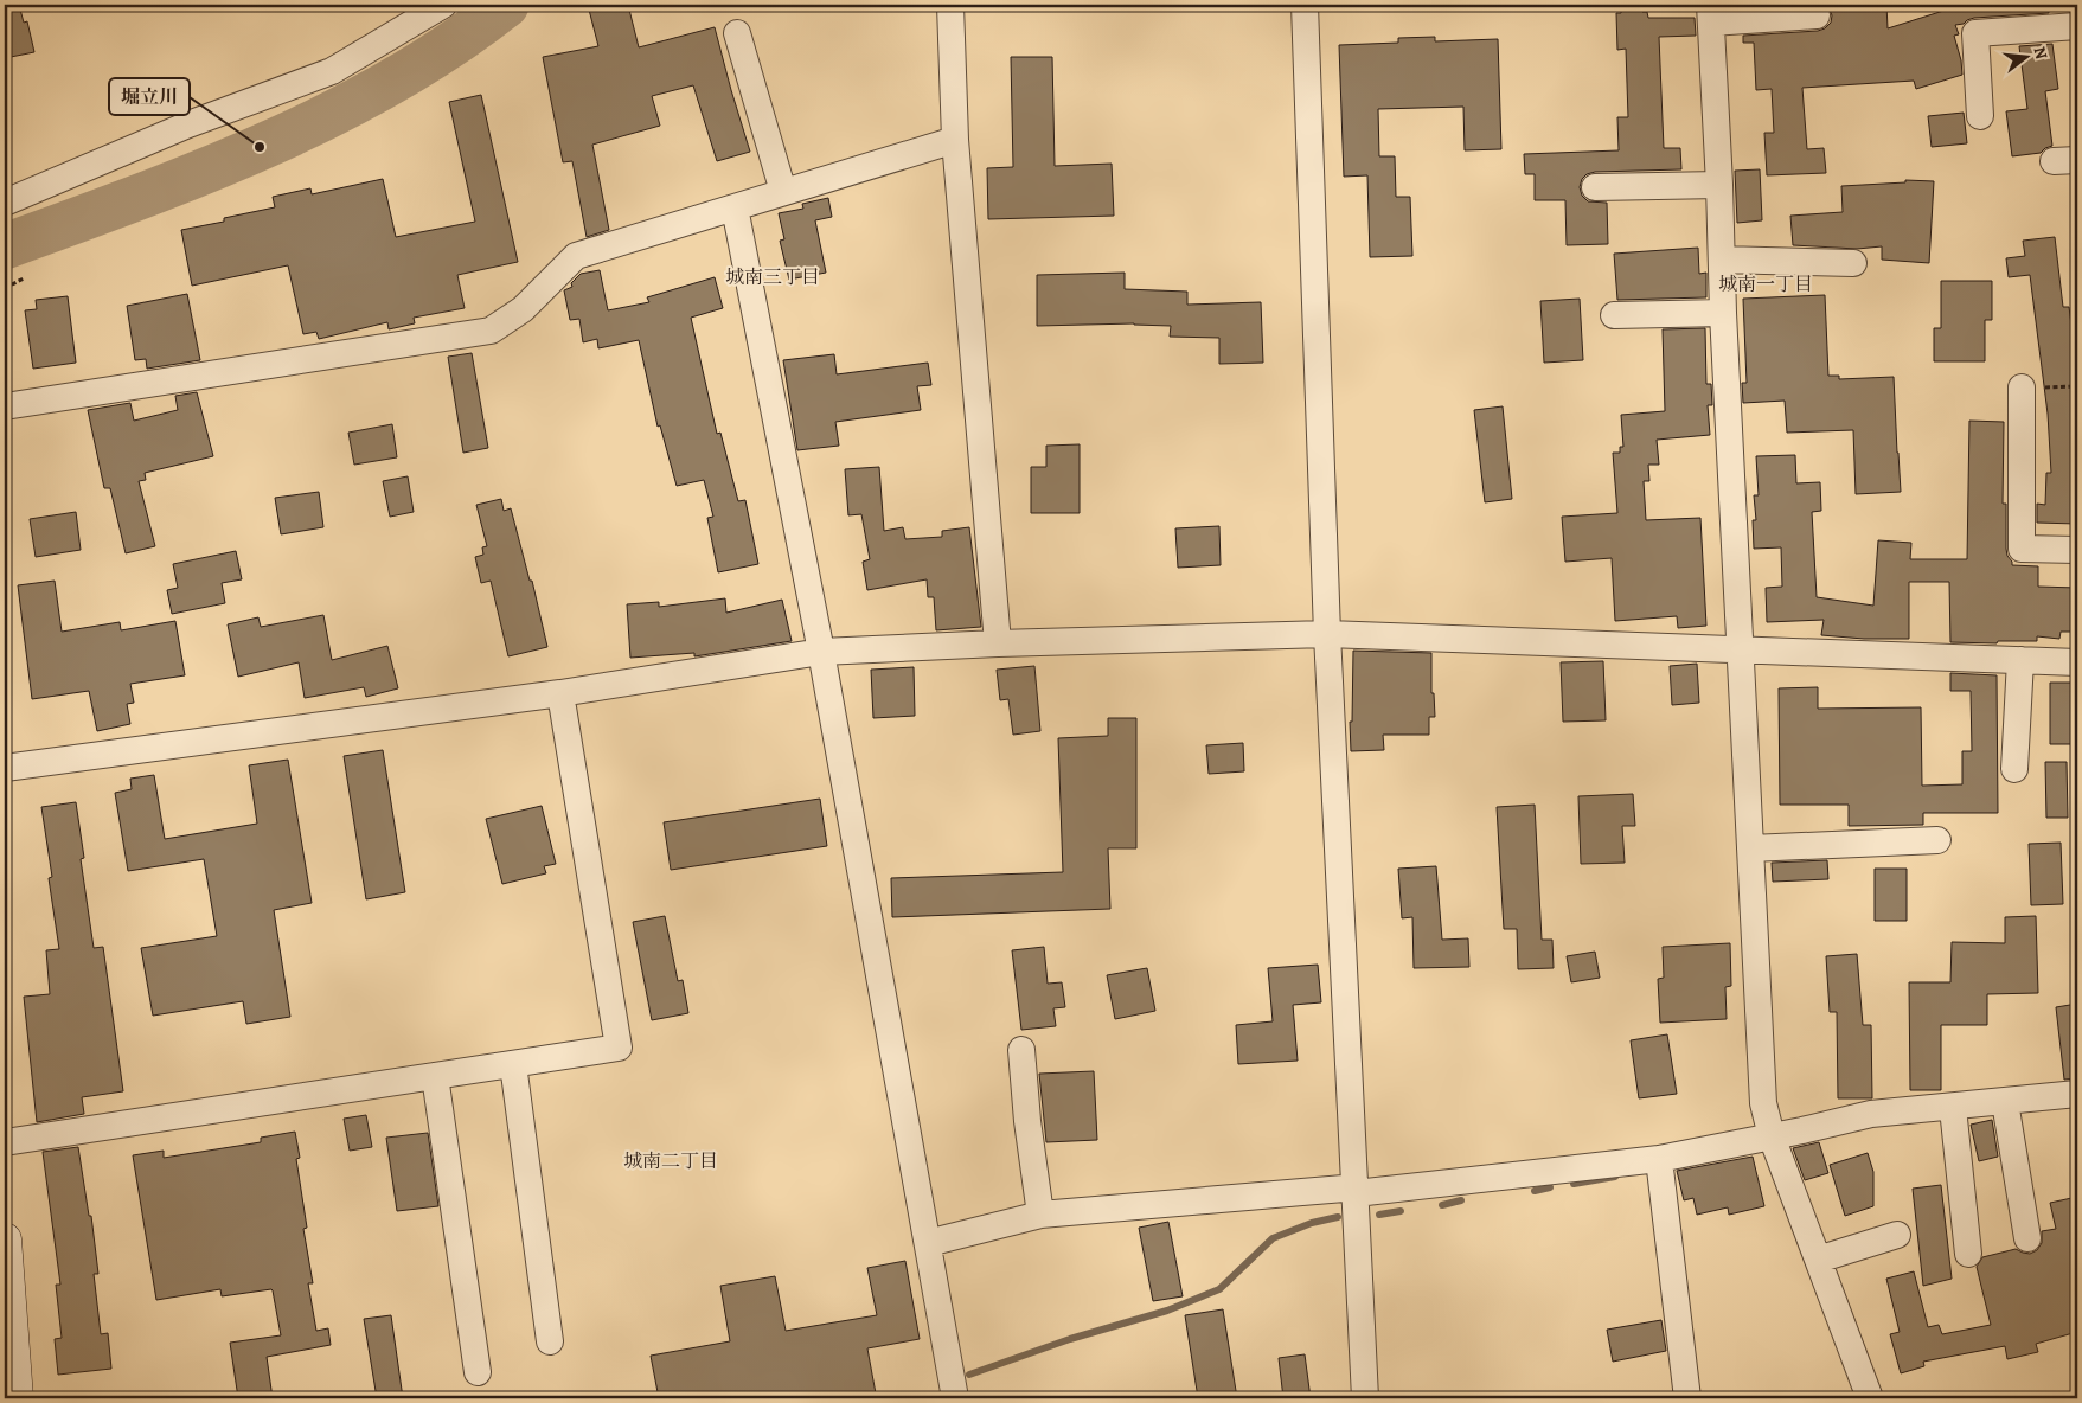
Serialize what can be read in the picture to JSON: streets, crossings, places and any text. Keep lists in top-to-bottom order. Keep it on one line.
{"districts":["城南三丁目","城南一丁目","城南二丁目"],"places":["堀立川"],"north":"right"}
